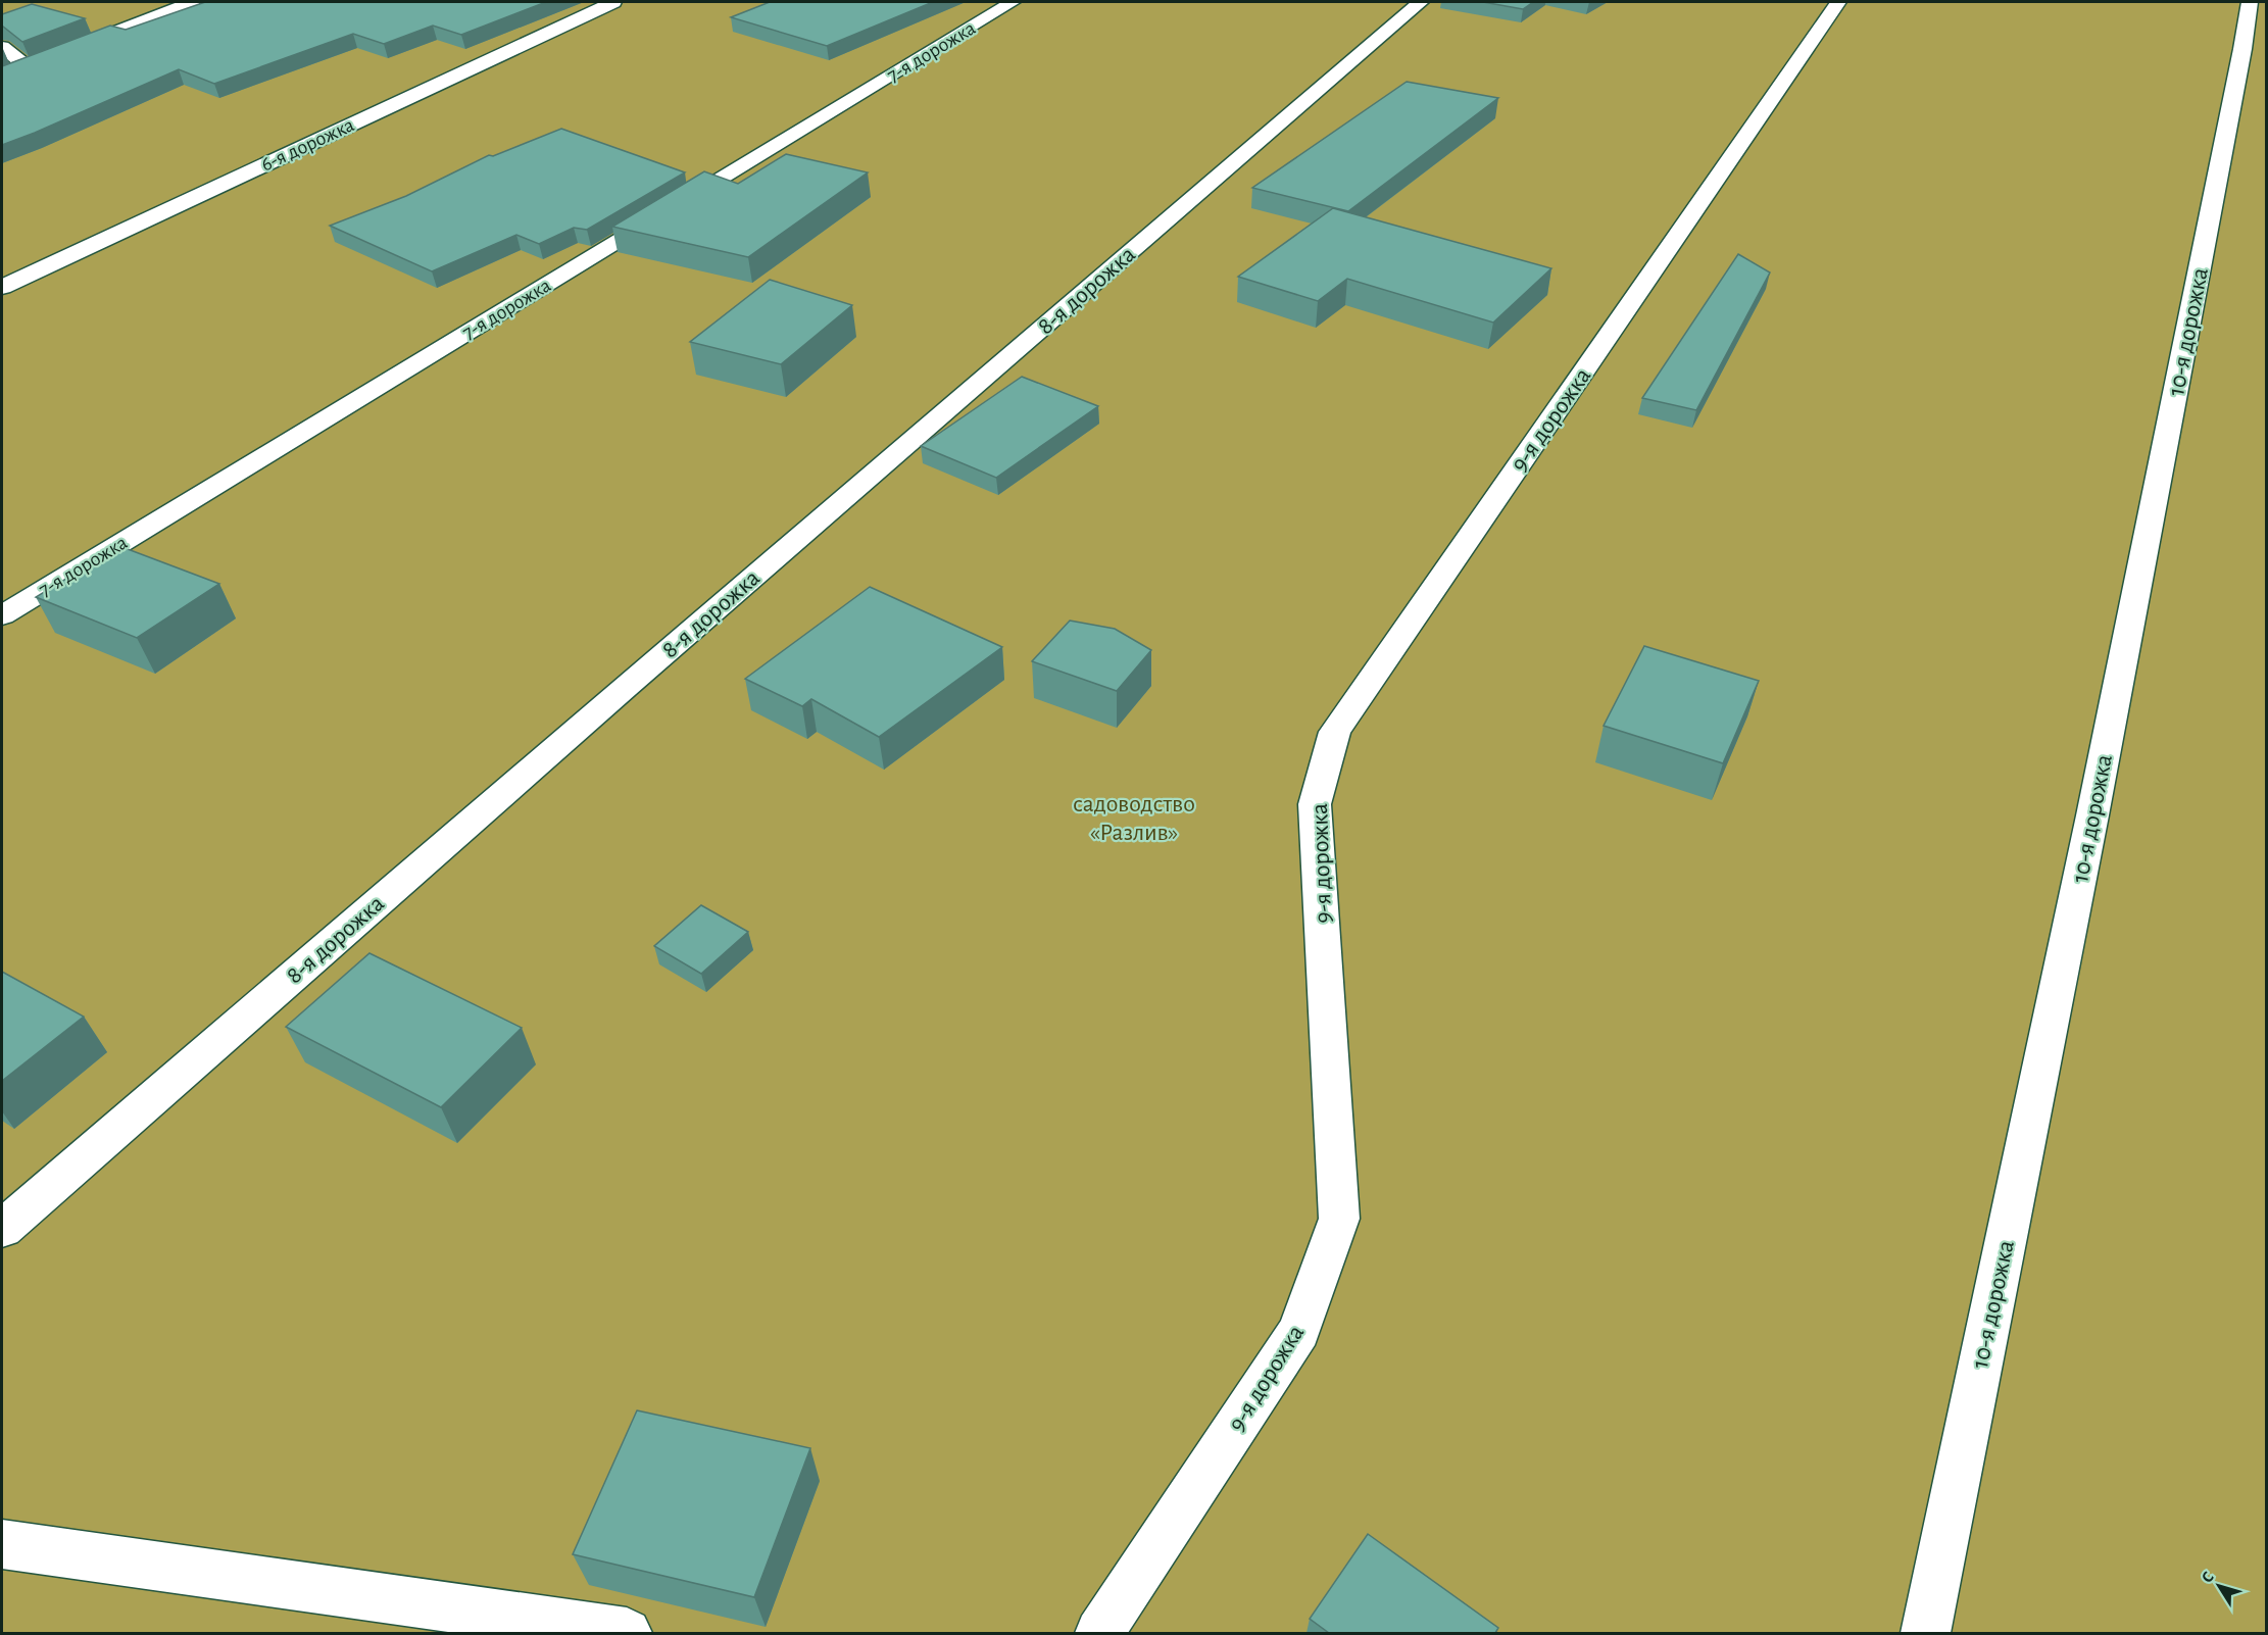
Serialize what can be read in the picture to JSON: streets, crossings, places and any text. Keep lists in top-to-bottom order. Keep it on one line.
{"streets":{"street":["7-я дорожка","6-я дорожка","8-я дорожка","10-я дорожка","9-я дорожка"]},"parks":["садоводство «Разлив»"],"north":"top left"}
